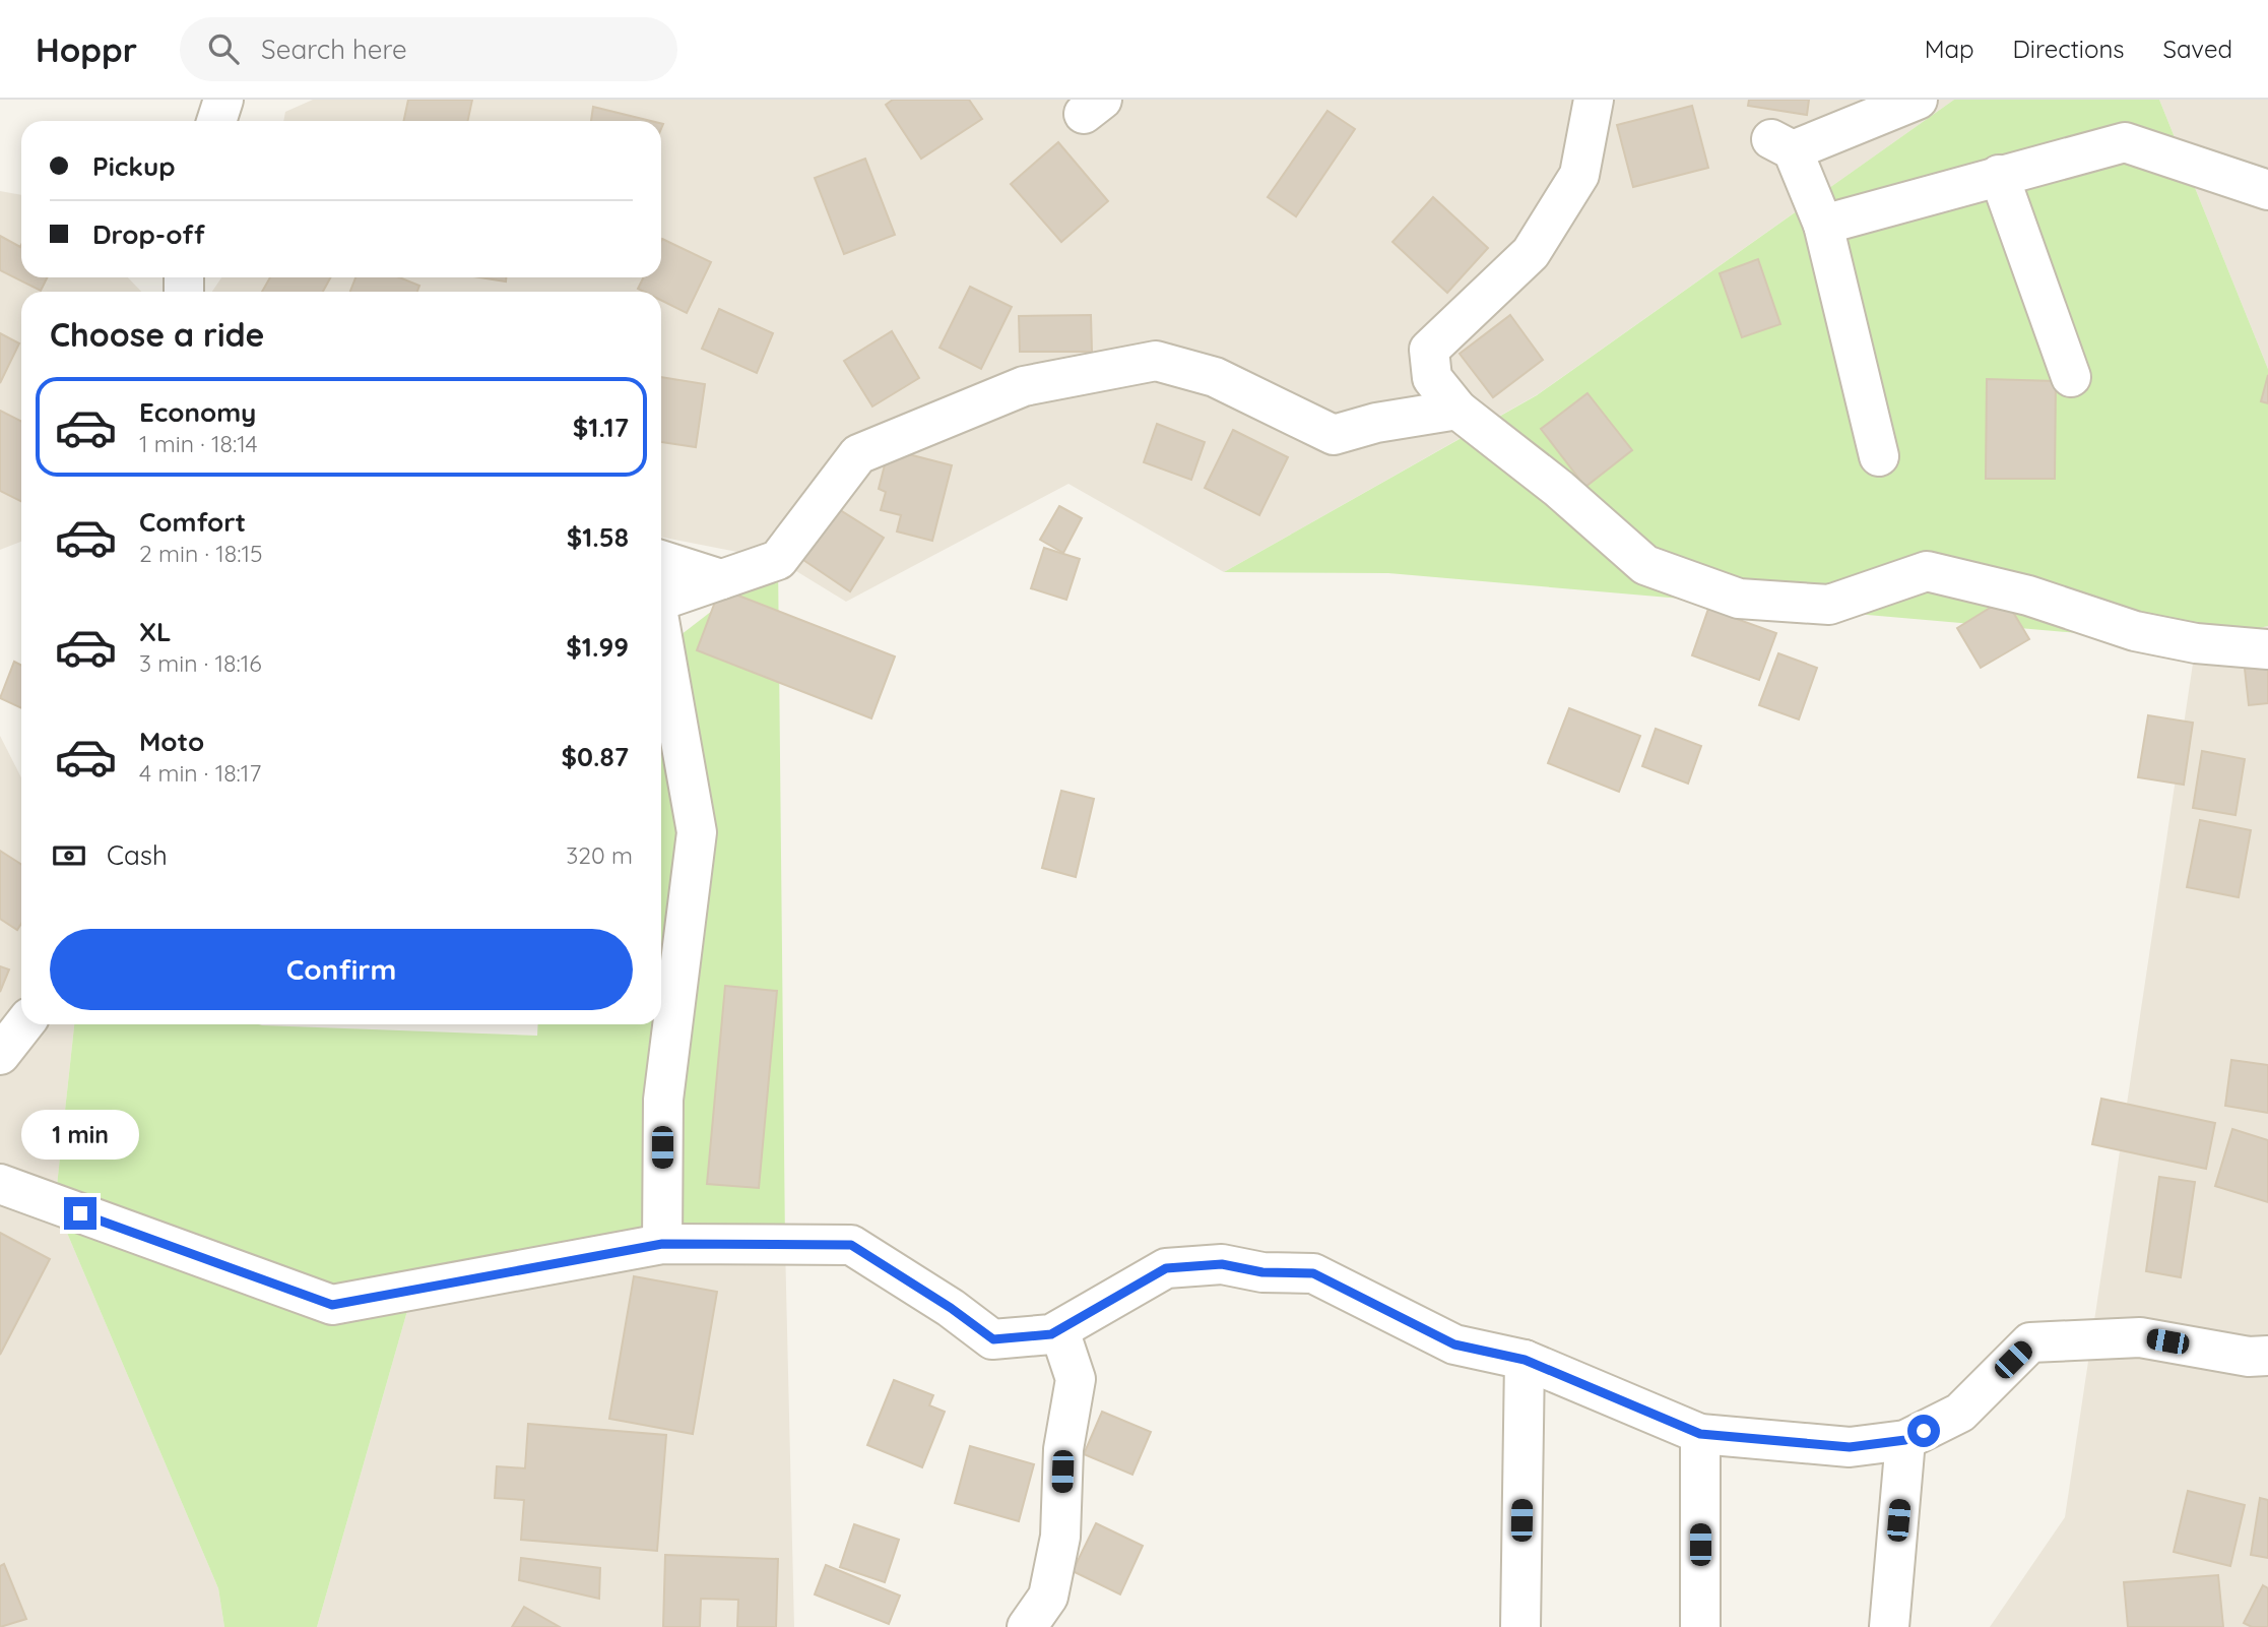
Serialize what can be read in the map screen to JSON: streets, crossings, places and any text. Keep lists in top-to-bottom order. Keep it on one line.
{"page":{"header":"Hoppr","search":"Search here","nav":["Map","Directions","Saved"],"banner":["Pickup","Drop-off"],"heading":"Choose a ride","list":[{"name":"Economy","note":"1 min · 18:14","value":"$1.17"},{"name":"Comfort","note":"2 min · 18:15","value":"$1.58"},{"name":"XL","note":"3 min · 18:16","value":"$1.99"},{"name":"Moto","note":"4 min · 18:17","value":"$0.87"}],"pay":["Cash","320 m"],"buttons":"Confirm","bubble":"1 min"}}
